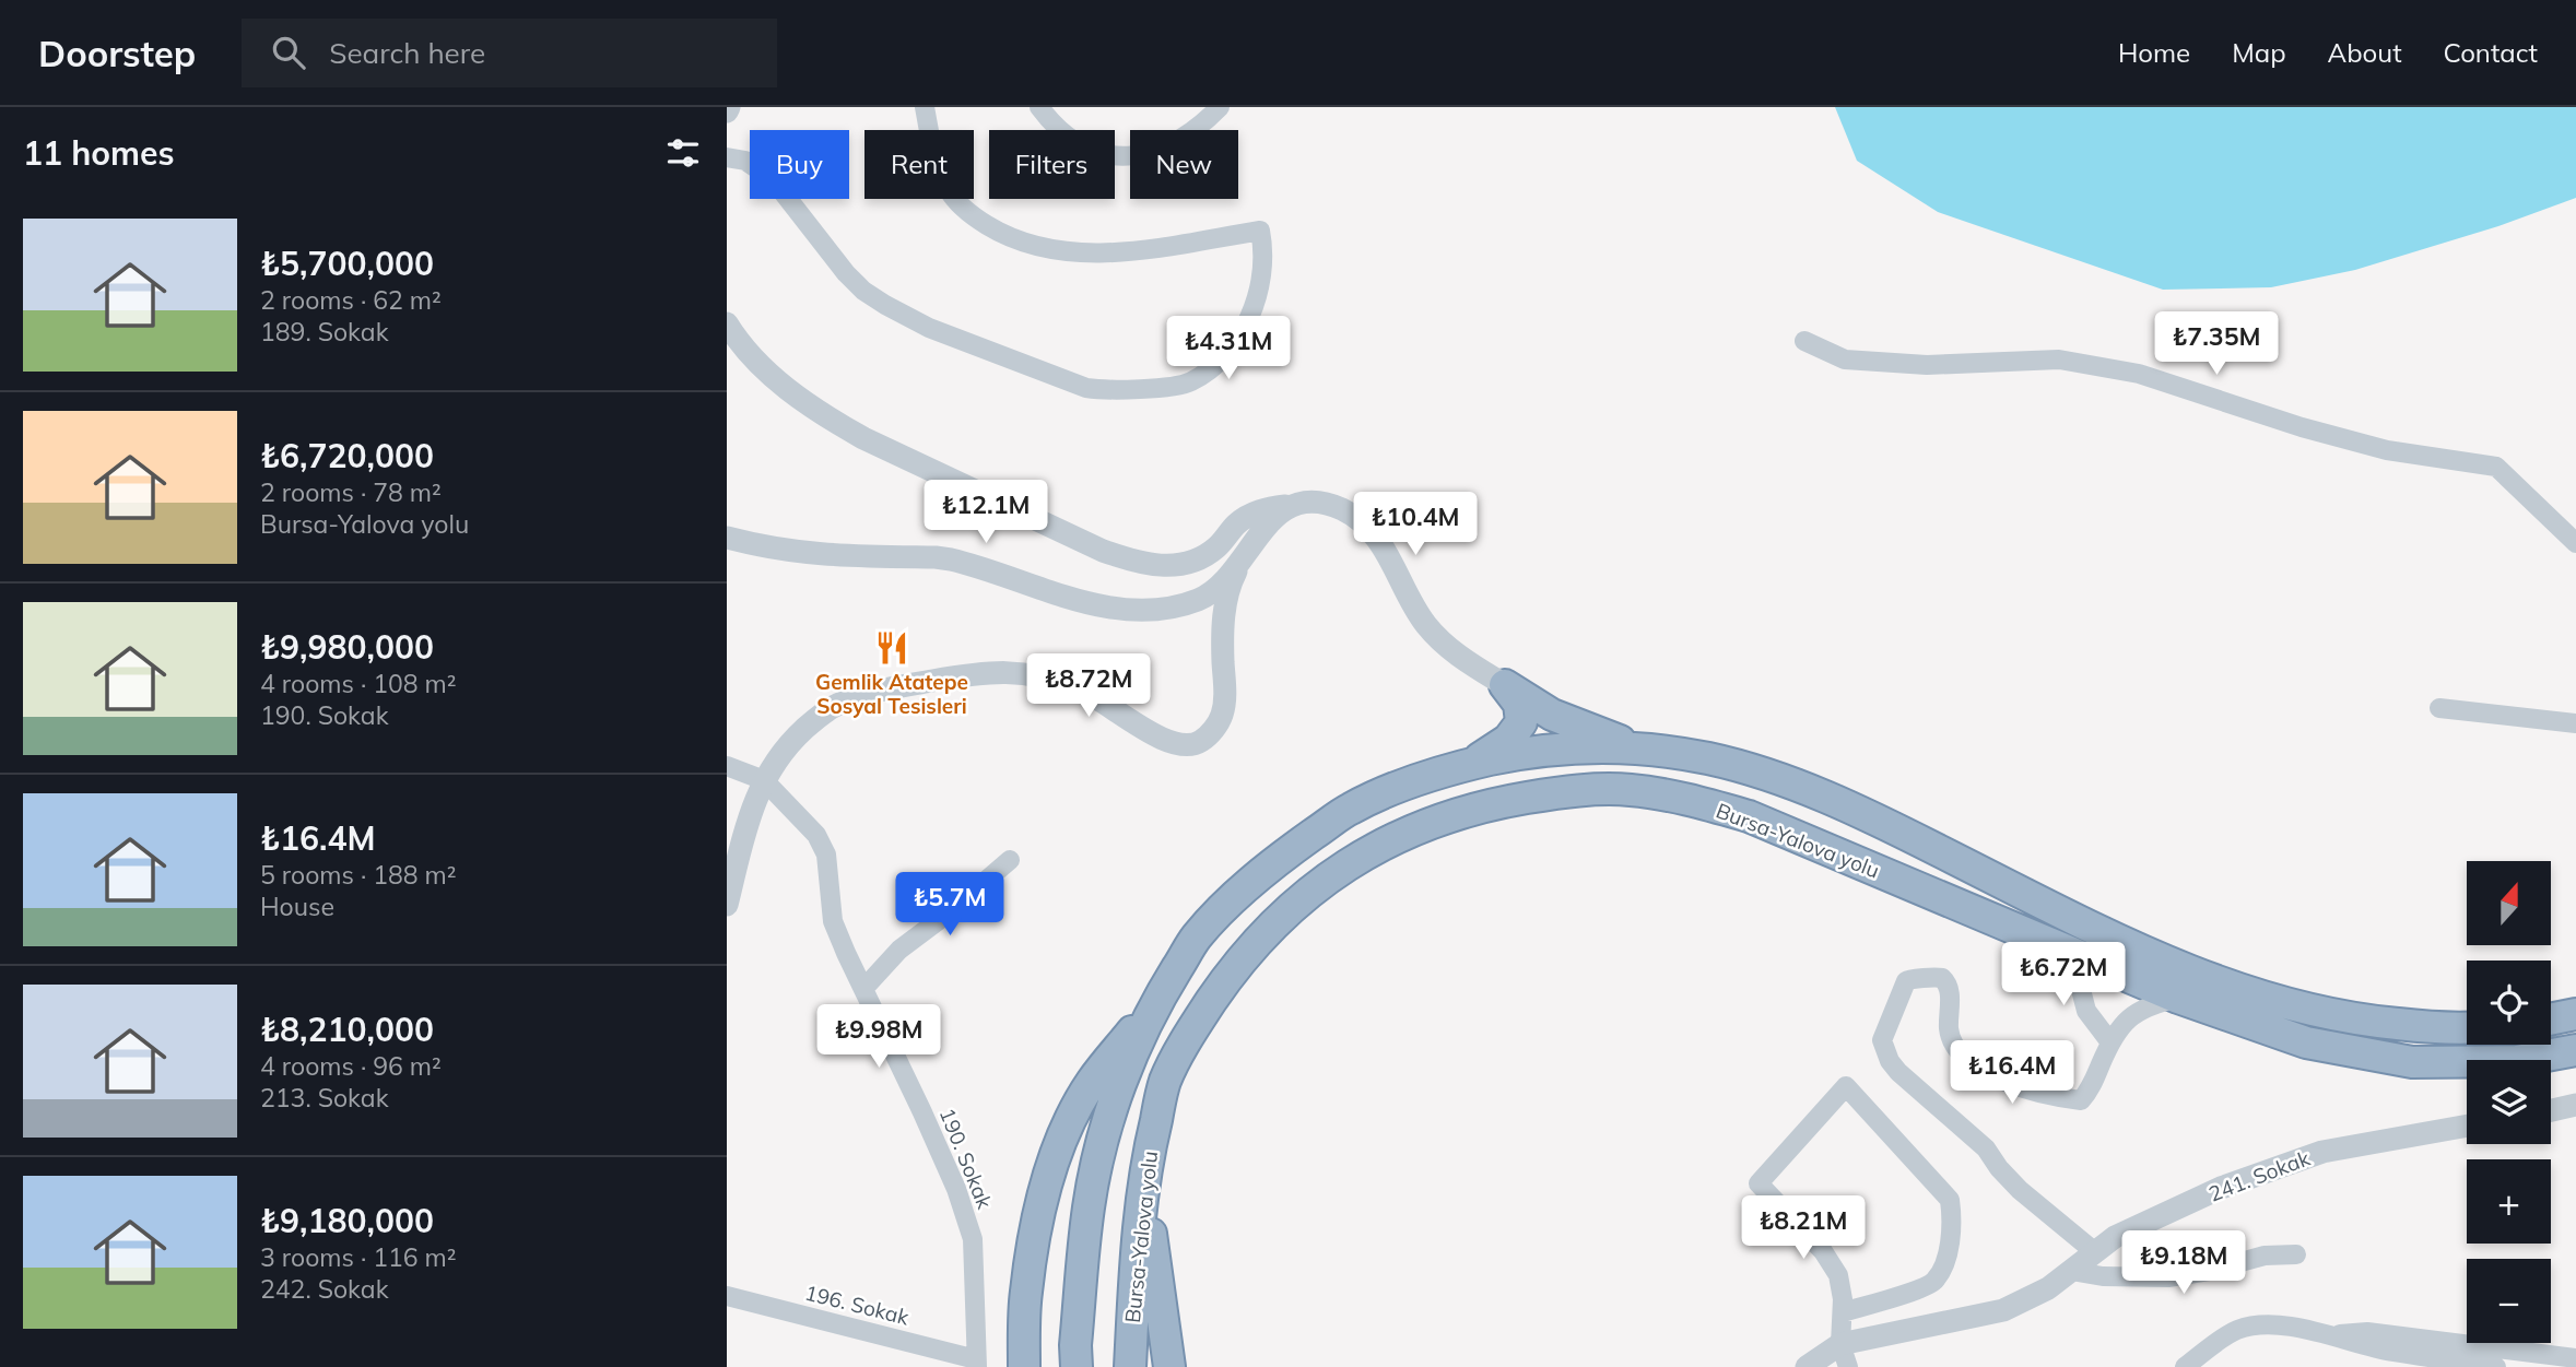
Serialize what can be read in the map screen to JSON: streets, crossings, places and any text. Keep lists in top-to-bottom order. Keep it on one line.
{"streets":{"highway":["Bursa-Yalova yolu"],"street":["190. Sokak","241. Sokak","196. Sokak"]},"crossings":[["190. Sokak","196. Sokak"]],"places":{"restaurant":["Gemlik Atatepe Sosyal Tesisleri"]},"north":"top","page":{"header":"Doorstep","search":"Search here","nav":["Home","Map","About","Contact"],"heading":"11 homes","chip":["Buy","Rent","Filters","New"],"list":[{"name":"₺5,700,000","note":"2 rooms · 62 m² · 189. Sokak"},{"name":"₺6,720,000","note":"2 rooms · 78 m² · Bursa-Yalova yolu"},{"name":"₺9,980,000","note":"4 rooms · 108 m² · 190. Sokak"},{"name":"₺16.4M","note":"5 rooms · 188 m² · House"},{"name":"₺8,210,000","note":"4 rooms · 96 m² · 213. Sokak"},{"name":"₺9,180,000","note":"3 rooms · 116 m² · 242. Sokak"}],"price":["₺7.35M","₺4.31M","₺12.1M","₺10.4M","₺8.72M","₺5.7M","₺6.72M","₺9.98M","₺16.4M","₺8.21M","₺9.18M"],"map_buttons":["+","−"]}}
